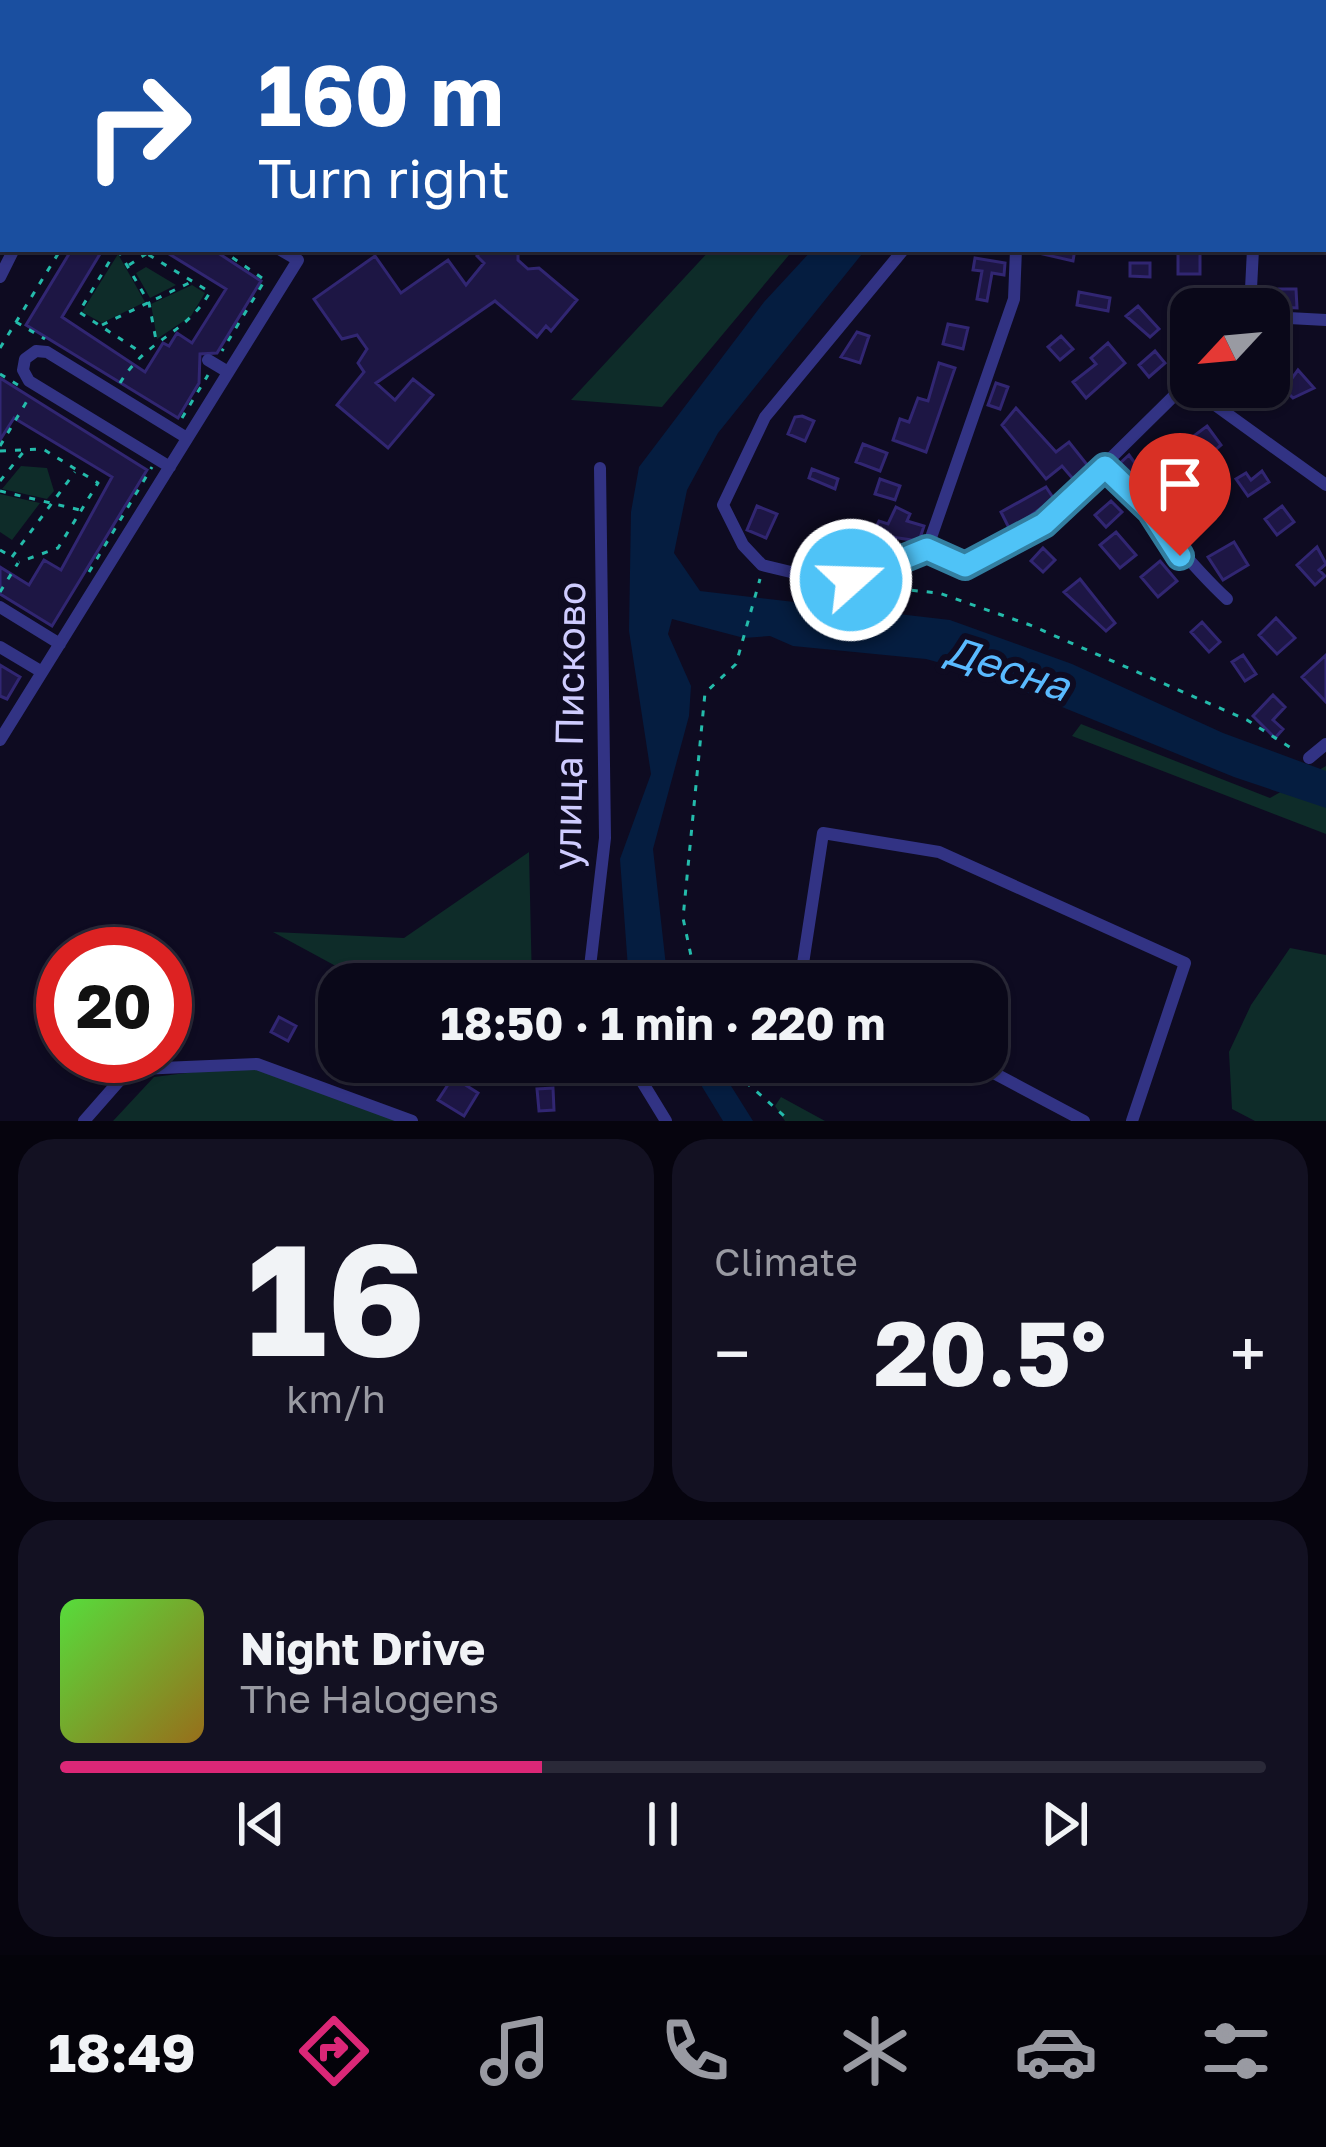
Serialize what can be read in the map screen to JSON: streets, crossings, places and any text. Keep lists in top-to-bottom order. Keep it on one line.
{"streets":{"street":["улица Писково"]},"water":["Десна"],"north":"bottom left","page":{"turn":["160 m","Turn right"],"limit":"20","trip":"18:50 · 1 min · 220 m","tile":[["16","km/h"],"Climate"],"heat":["−","20.5°","+"],"song":["Night Drive","The Halogens"],"tabs":"18:49"}}
